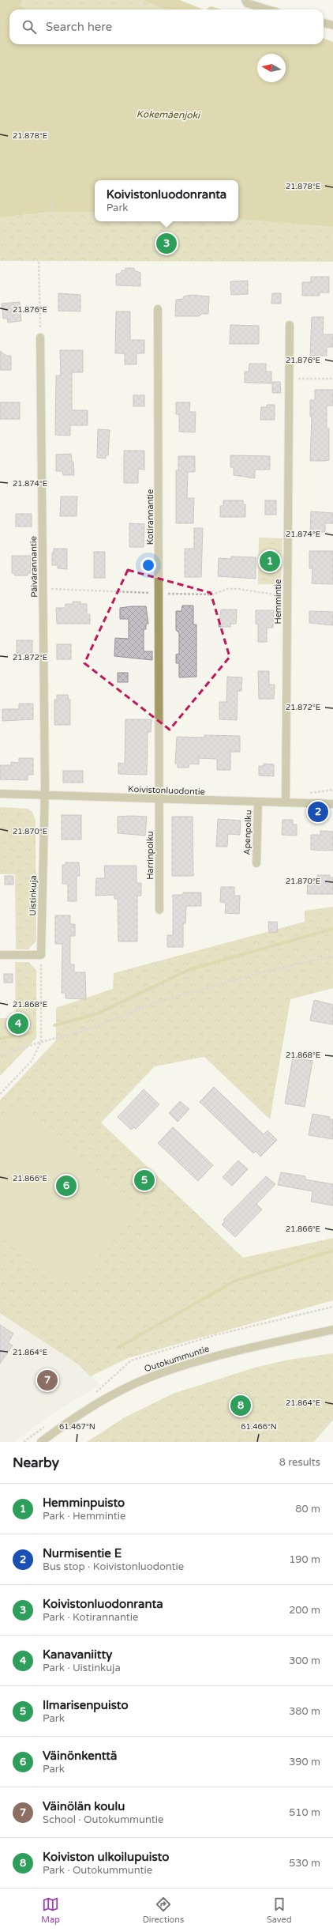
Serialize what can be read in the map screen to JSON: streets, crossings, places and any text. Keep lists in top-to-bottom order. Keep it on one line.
{"streets":{"street":["Kotirannantie","Päivärannantie","Hemmintie","Koivistonluodontie","Apenpolku","Harrinpolku","Uistinkuja","Outokummuntie"]},"crossings":[["Kotirannantie","Koivistonluodontie"],["Kotirannantie","Harrinpolku"],["Päivärannantie","Koivistonluodontie"],["Päivärannantie","Uistinkuja"],["Hemmintie","Koivistonluodontie"],["Koivistonluodontie","Apenpolku"],["Koivistonluodontie","Harrinpolku"],["Koivistonluodontie","Uistinkuja"]],"water":["Kokemäenjoki"],"north":"left","page":{"search":"Search here","popup":["Koivistonluodonranta","Park"],"pins":["3","1","2","4","5","6","7","8"],"heading":["Nearby","8 results"],"list":[{"mark":"1","name":"Hemminpuisto","note":"Park · Hemmintie","value":"80 m"},{"mark":"2","name":"Nurmisentie E","note":"Bus stop · Koivistonluodontie","value":"190 m"},{"mark":"3","name":"Koivistonluodonranta","note":"Park · Kotirannantie","value":"200 m"},{"mark":"4","name":"Kanavaniitty","note":"Park · Uistinkuja","value":"300 m"},{"mark":"5","name":"Ilmarisenpuisto","note":"Park","value":"380 m"},{"mark":"6","name":"Väinönkenttä","note":"Park","value":"390 m"},{"mark":"7","name":"Väinölän koulu","note":"School · Outokummuntie","value":"510 m"},{"mark":"8","name":"Koiviston ulkoilupuisto","note":"Park · Outokummuntie","value":"530 m"}],"nav":["Map","Directions","Saved"]},"coordinates":["21.878°E","21.876°E","21.874°E","21.872°E","21.870°E","21.868°E","21.866°E","21.864°E","61.467°N","61.466°N"]}
